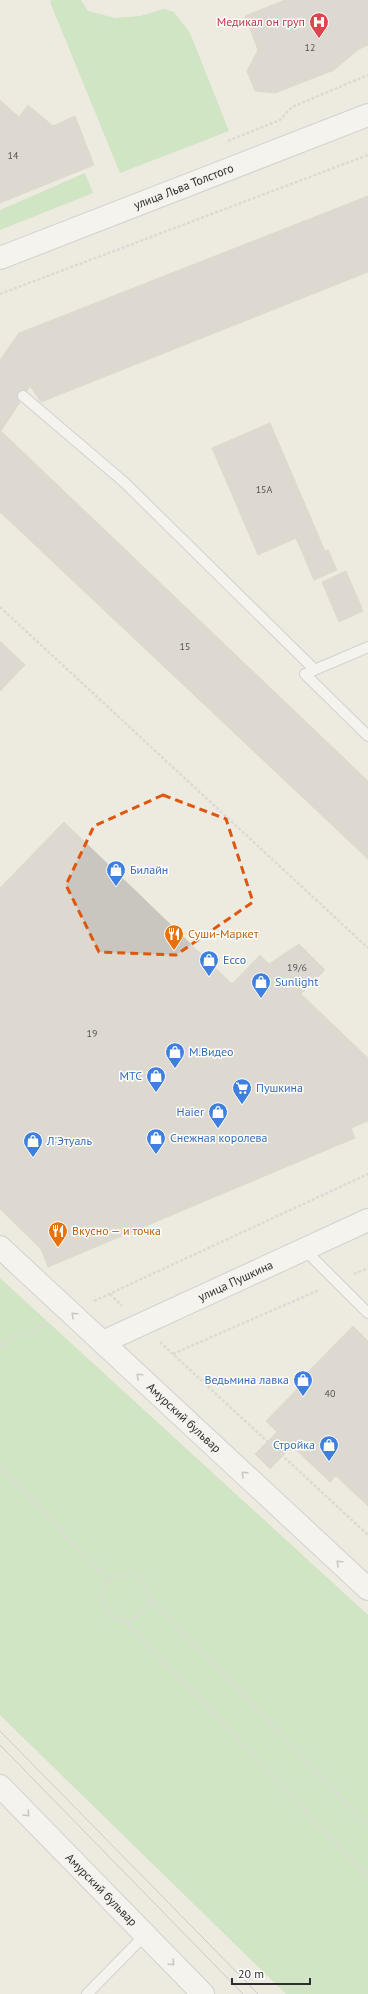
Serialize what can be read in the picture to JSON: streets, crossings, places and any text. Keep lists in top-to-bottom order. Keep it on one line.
{"streets":{"street":["улица Льва Толстого","улица Пушкина","Амурский бульвар"]},"crossings":[["улица Пушкина","Амурский бульвар"]],"places":{"hospital":["Медикал он груп"],"shop":["Билайн","Ecco","Sunlight","М.Видео","МТС","Haier","Снежная королева","Л'Этуаль","Ведьмина лавка","Стройка"],"restaurant":["Суши-Маркет","Вкусно — и точка"],"supermarket":["Пушкина"]},"house_numbers":["12","14","15А","15","19/6","19","40"],"scale_bar":"20 m"}
